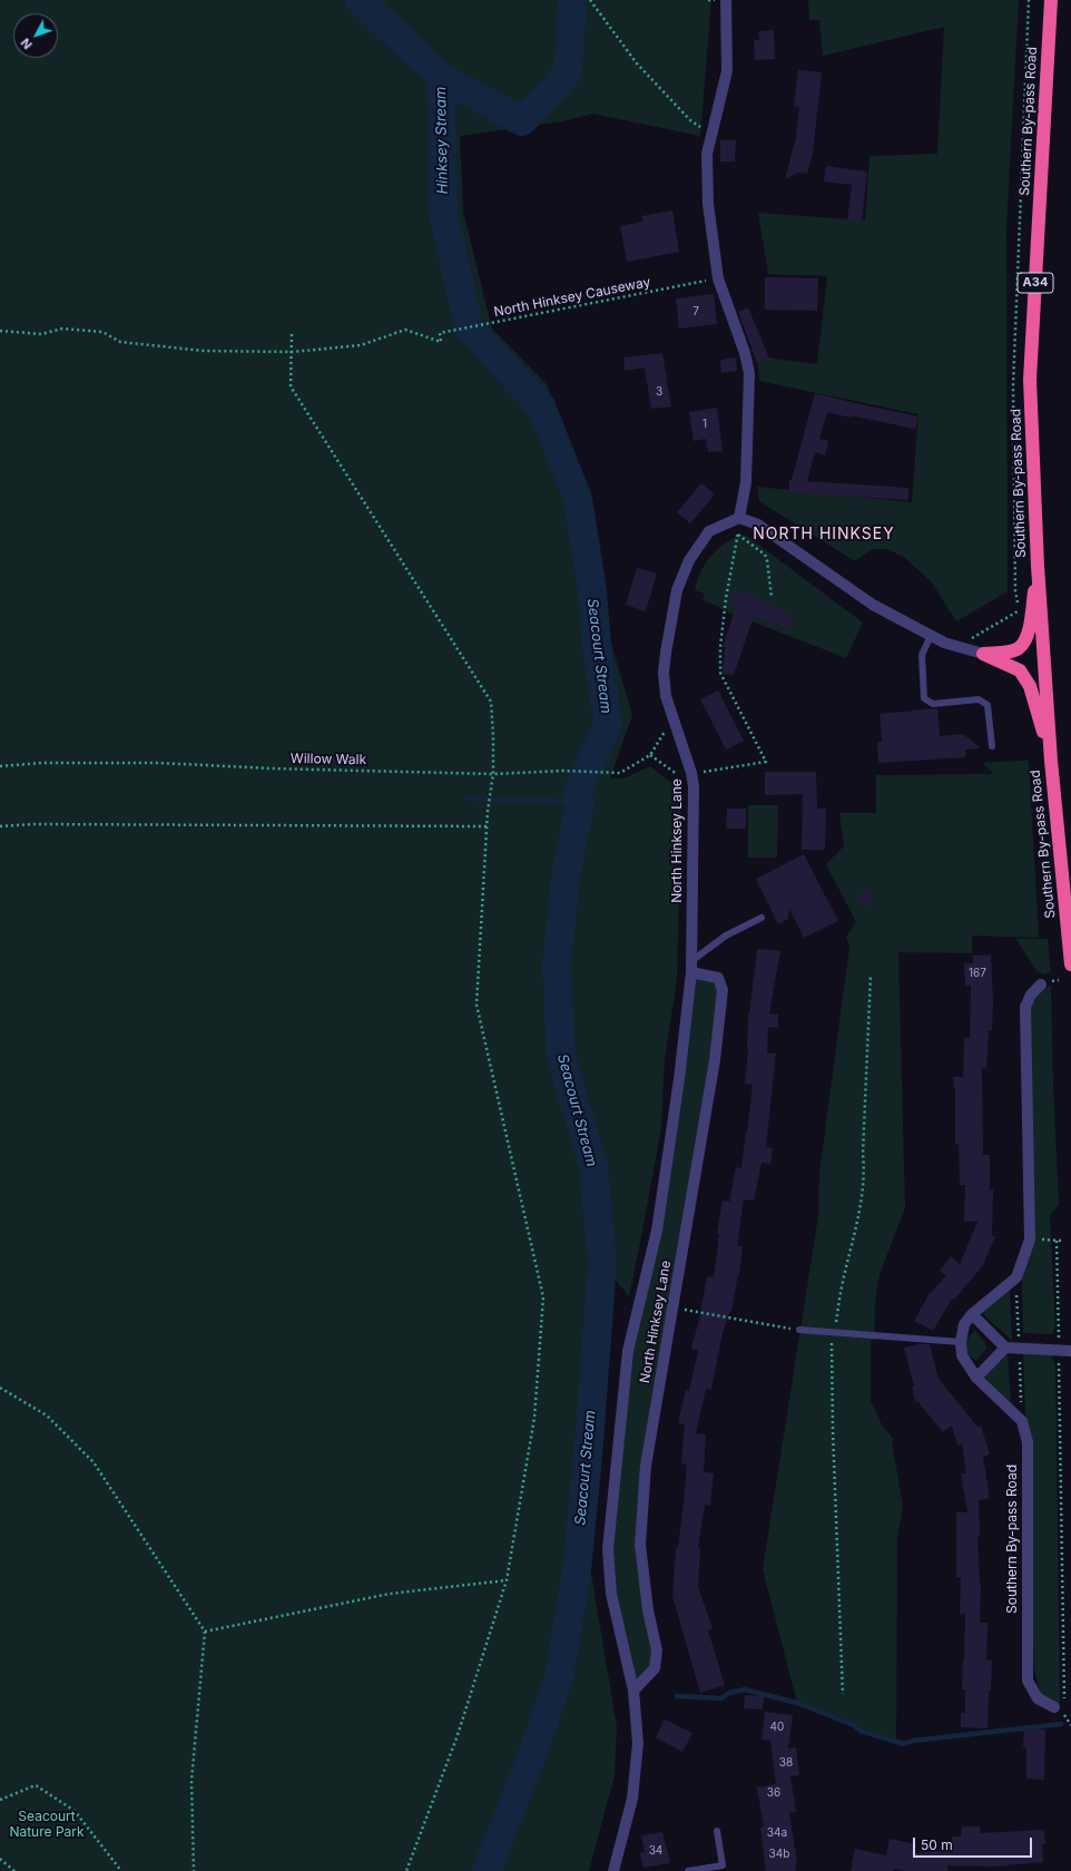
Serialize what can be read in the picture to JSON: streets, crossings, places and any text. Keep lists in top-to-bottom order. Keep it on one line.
{"streets":{"highway":["Southern By-pass Road","A34"],"street":["North Hinksey Lane"],"path":["North Hinksey Causeway","Willow Walk"]},"crossings":[["Willow Walk","North Hinksey Lane"]],"districts":["NORTH HINKSEY"],"water":["Hinksey Stream","Seacourt Stream"],"parks":["Seacourt Nature Park"],"house_numbers":["7","3","1","167","40","38","36","34a","34","34b"],"scale_bar":"50 m","north":"bottom left"}
